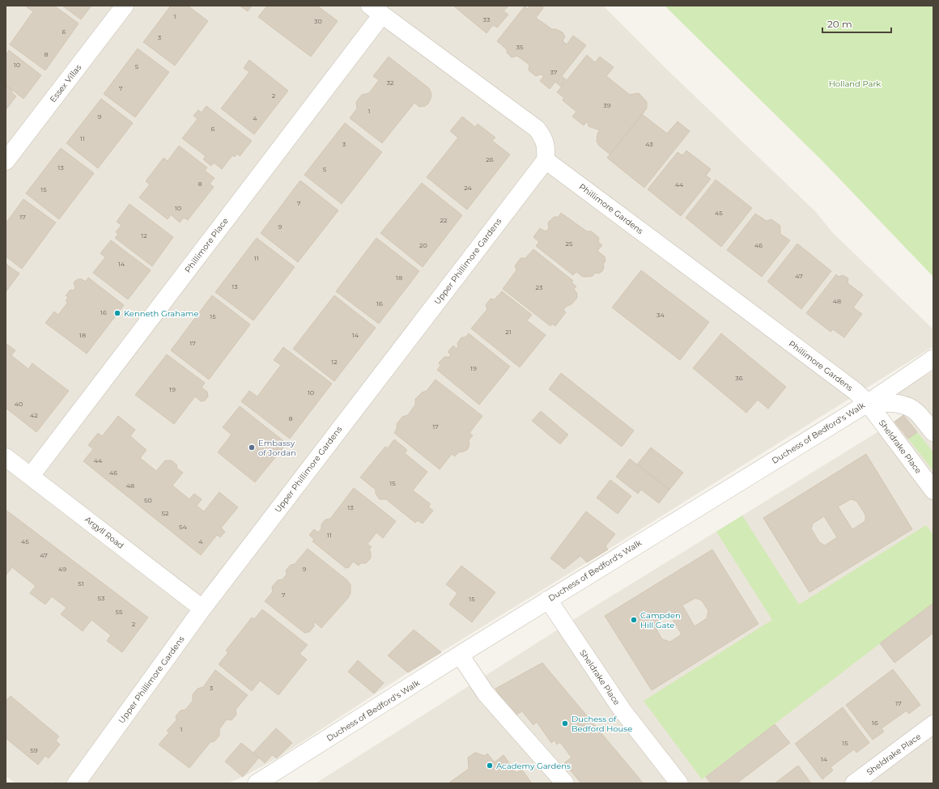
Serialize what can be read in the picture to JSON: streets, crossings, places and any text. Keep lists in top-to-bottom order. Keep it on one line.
{"streets":{"street":["Essex Villas","Phillimore Gardens","Phillimore Place","Upper Phillimore Gardens","Duchess of Bedford's Walk","Sheldrake Place","Argyll Road"]},"crossings":[["Phillimore Gardens","Upper Phillimore Gardens"],["Phillimore Gardens","Duchess of Bedford's Walk"],["Phillimore Gardens","Sheldrake Place"],["Phillimore Place","Argyll Road"],["Upper Phillimore Gardens","Argyll Road"],["Duchess of Bedford's Walk","Sheldrake Place"]],"parks":["Holland Park"],"places":["Kenneth Grahame","Embassy of Jordan","Campden Hill Gate","Duchess of Bedford House","Academy Gardens"],"house_numbers":["1","33","30","6","3","35","8","10","5","37","32","7","2","39","1","9","4","6","11","3","43","26","13","5","8","44","24","15","7","10","45","17","22","9","12","25","20","46","11","14","47","18","13","23","48","16","16","34","15","21","18","14","17","12","19","36","19","10","40","42","8","17","44","46","15","48","50","13","52","54","11","45","4","47","49","9","51","7","53","15","55","2","3","17","16","1","15","59","14"],"scale_bar":"20 m"}
